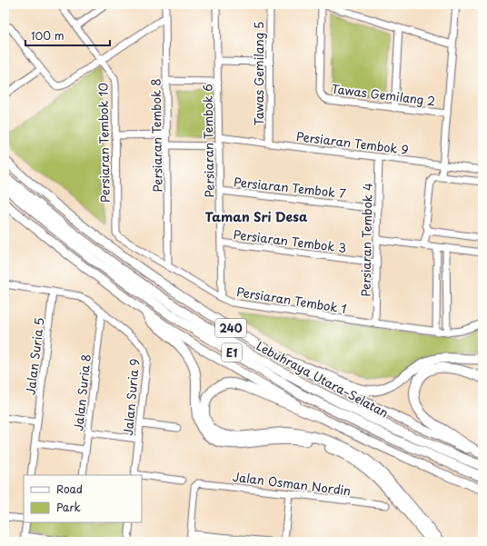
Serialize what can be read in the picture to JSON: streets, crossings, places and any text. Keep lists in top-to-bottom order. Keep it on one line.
{"streets":{"highway":["E1","Lebuhraya Utara–Selatan"],"main road":["240"],"street":["Tawas Gemilang 5","Tawas Gemilang 2","Persiaran Tembok 8","Persiaran Tembok 6","Persiaran Tembok 10","Persiaran Tembok 9","Persiaran Tembok 7","Persiaran Tembok 4","Persiaran Tembok 3","Persiaran Tembok 1","Jalan Suria 5","Jalan Suria 8","Jalan Suria 9","Jalan Osman Nordin"]},"crossings":[["Tawas Gemilang 5","Persiaran Tembok 9"],["Persiaran Tembok 8","Persiaran Tembok 1"],["Persiaran Tembok 6","Persiaran Tembok 9"],["Persiaran Tembok 6","Persiaran Tembok 7"],["Persiaran Tembok 6","Persiaran Tembok 3"],["Persiaran Tembok 6","Persiaran Tembok 1"],["Persiaran Tembok 10","Persiaran Tembok 1"],["Persiaran Tembok 9","Persiaran Tembok 4"],["Persiaran Tembok 7","Persiaran Tembok 4"],["Persiaran Tembok 4","Persiaran Tembok 3"],["Persiaran Tembok 4","Persiaran Tembok 1"],["Jalan Suria 5","Jalan Suria 9"],["Jalan Suria 8","Jalan Suria 9"]],"districts":["Taman Sri Desa"],"legend":["Road","Park"],"scale_bar":"100 m"}
